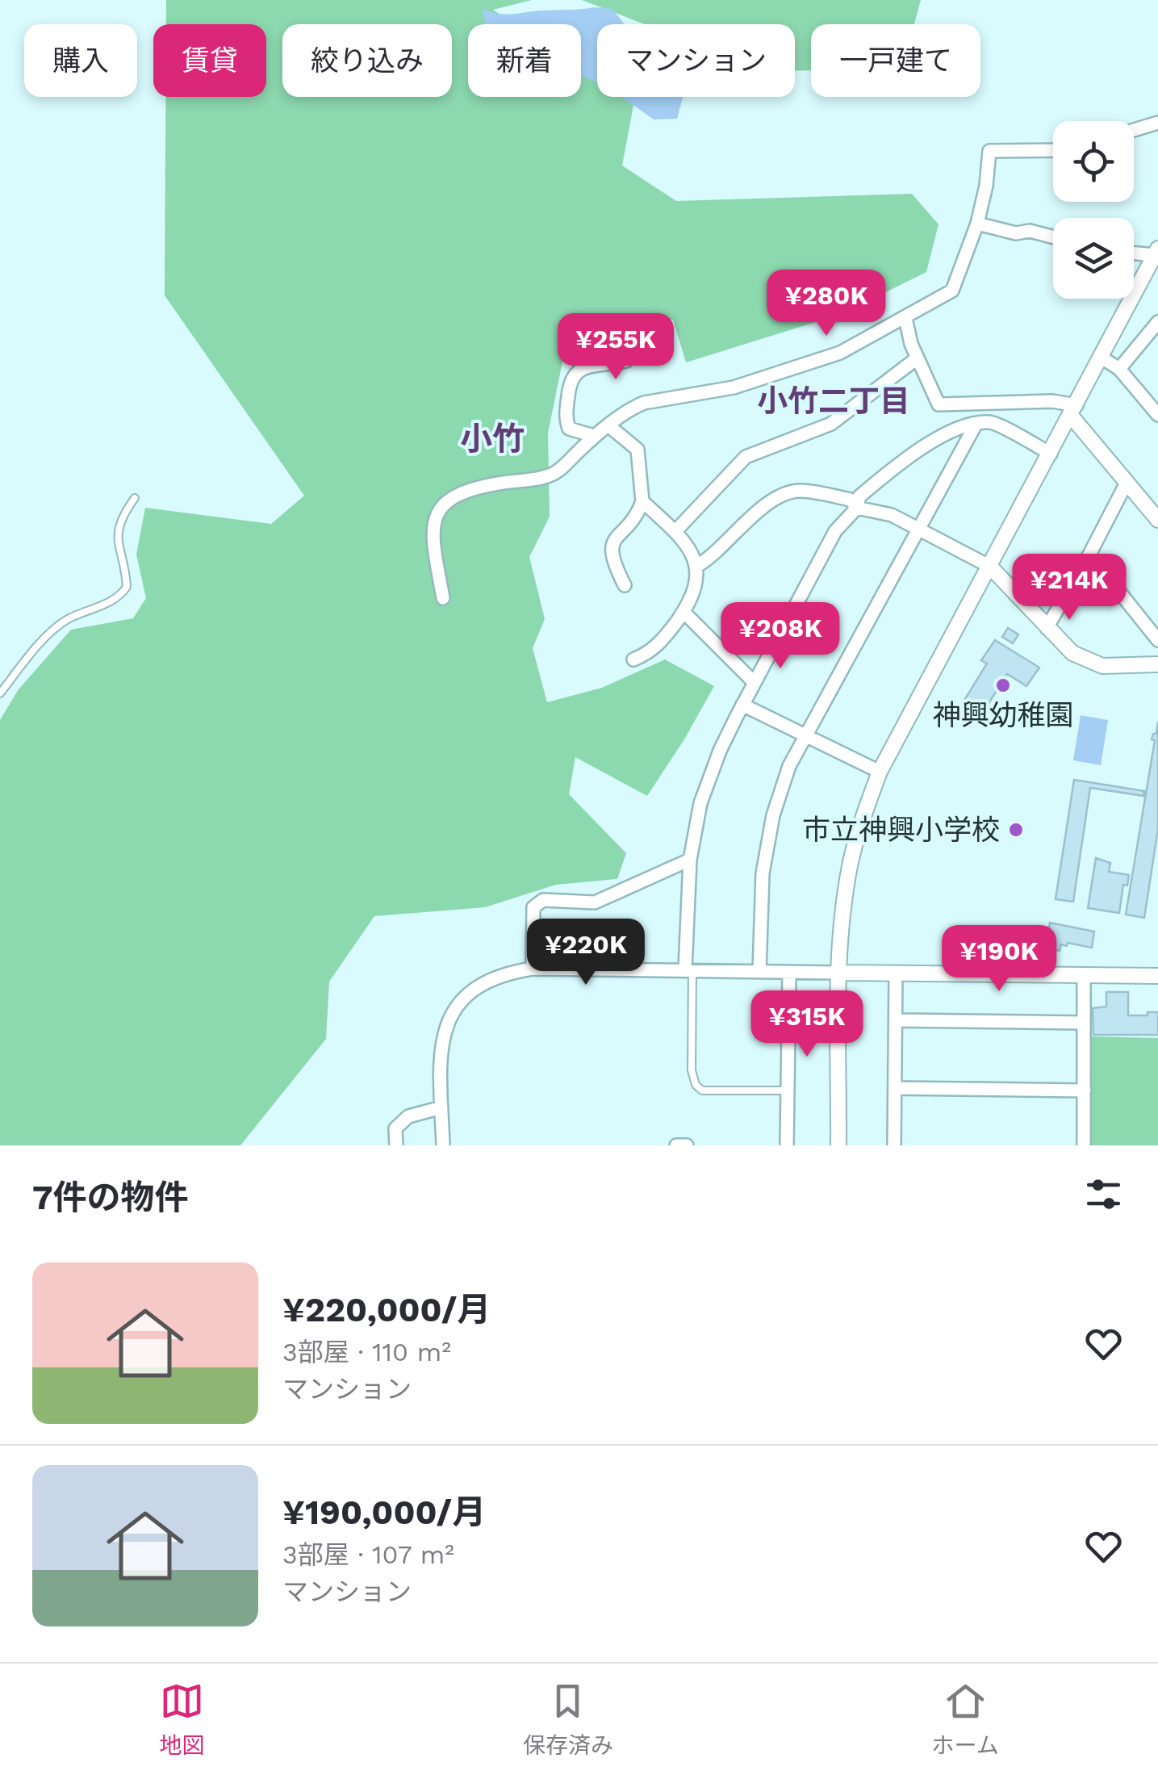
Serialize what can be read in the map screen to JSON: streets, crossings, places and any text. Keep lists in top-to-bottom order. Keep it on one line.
{"districts":["小竹二丁目","小竹"],"places":["神興幼稚園","市立神興小学校"],"page":{"chip":["購入","賃貸","絞り込み","新着","マンション","一戸建て"],"price":["¥280K","¥255K","¥214K","¥208K","¥220K","¥190K","¥315K"],"heading":"7件の物件","list":[{"name":"¥220,000/月","note":"3部屋 · 110 m² · マンション"},{"name":"¥190,000/月","note":"3部屋 · 107 m² · マンション"}],"tabs":["地図","保存済み","ホーム"]}}
